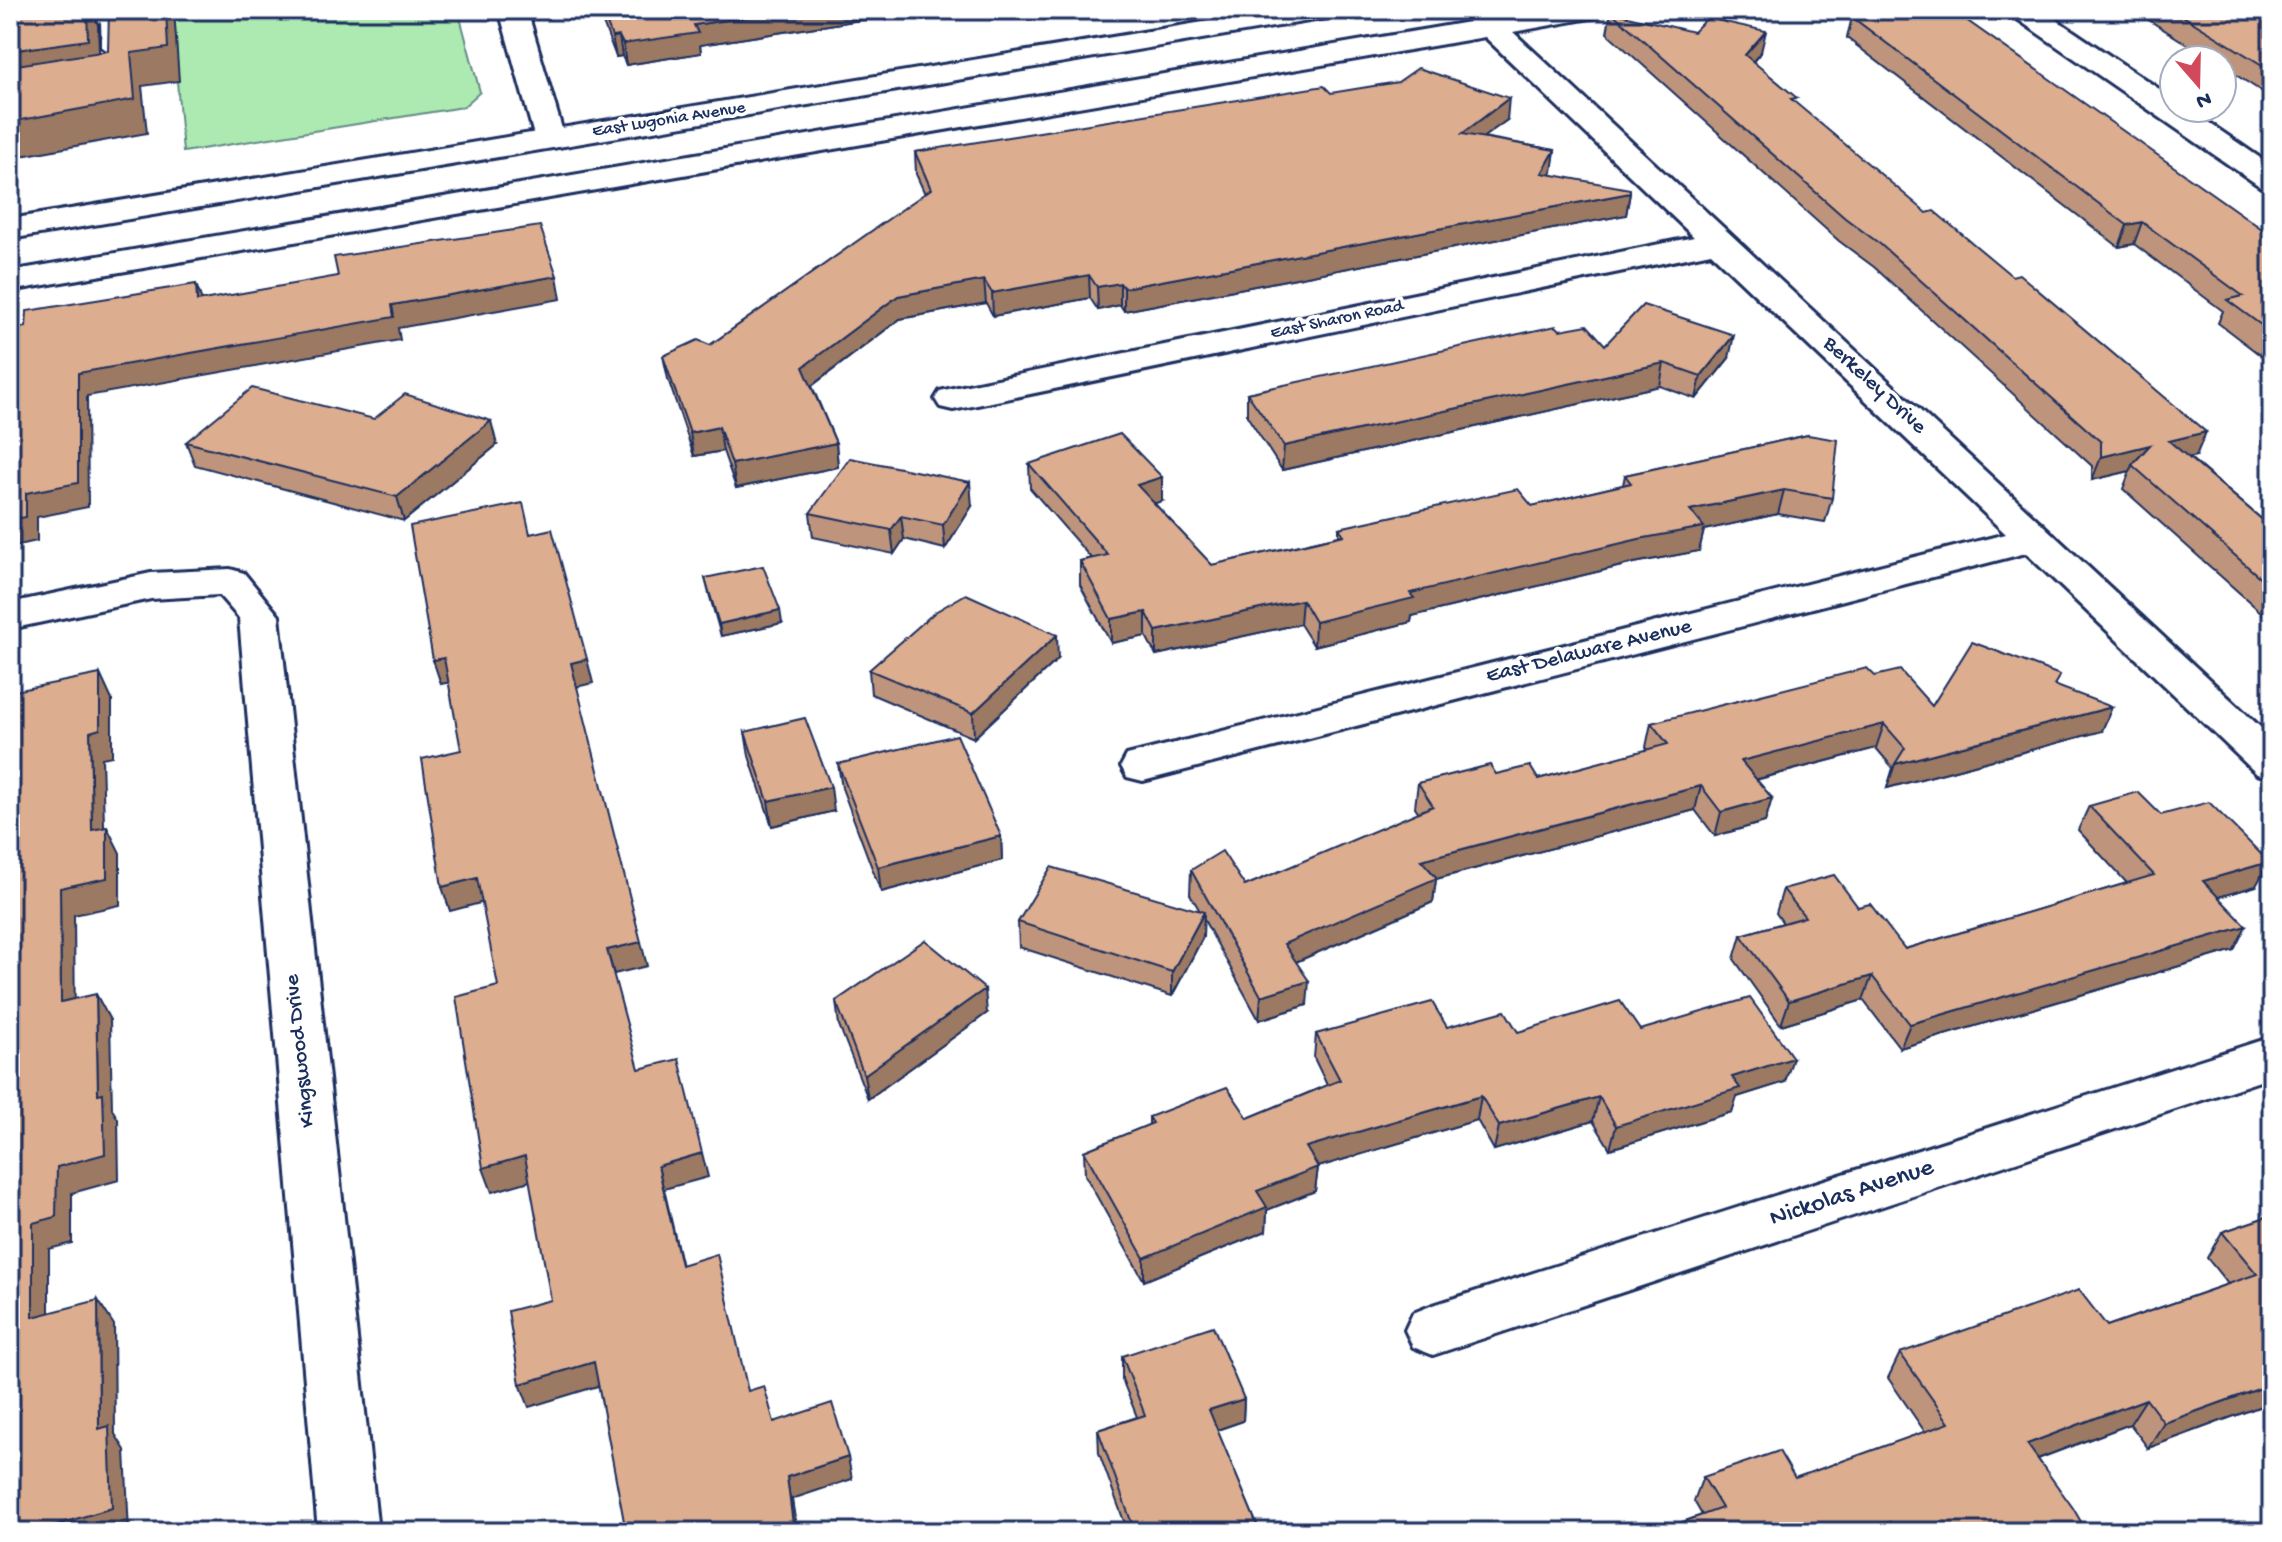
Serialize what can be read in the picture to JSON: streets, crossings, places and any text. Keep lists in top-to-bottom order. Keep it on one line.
{"streets":{"street":["East Lugonia Avenue","East Sharon Road","Berkeley Drive","East Delaware Avenue","Kingswood Drive","Nickolas Avenue"]},"crossings":[["East Sharon Road","Berkeley Drive"],["Berkeley Drive","East Delaware Avenue"]],"north":"bottom"}
